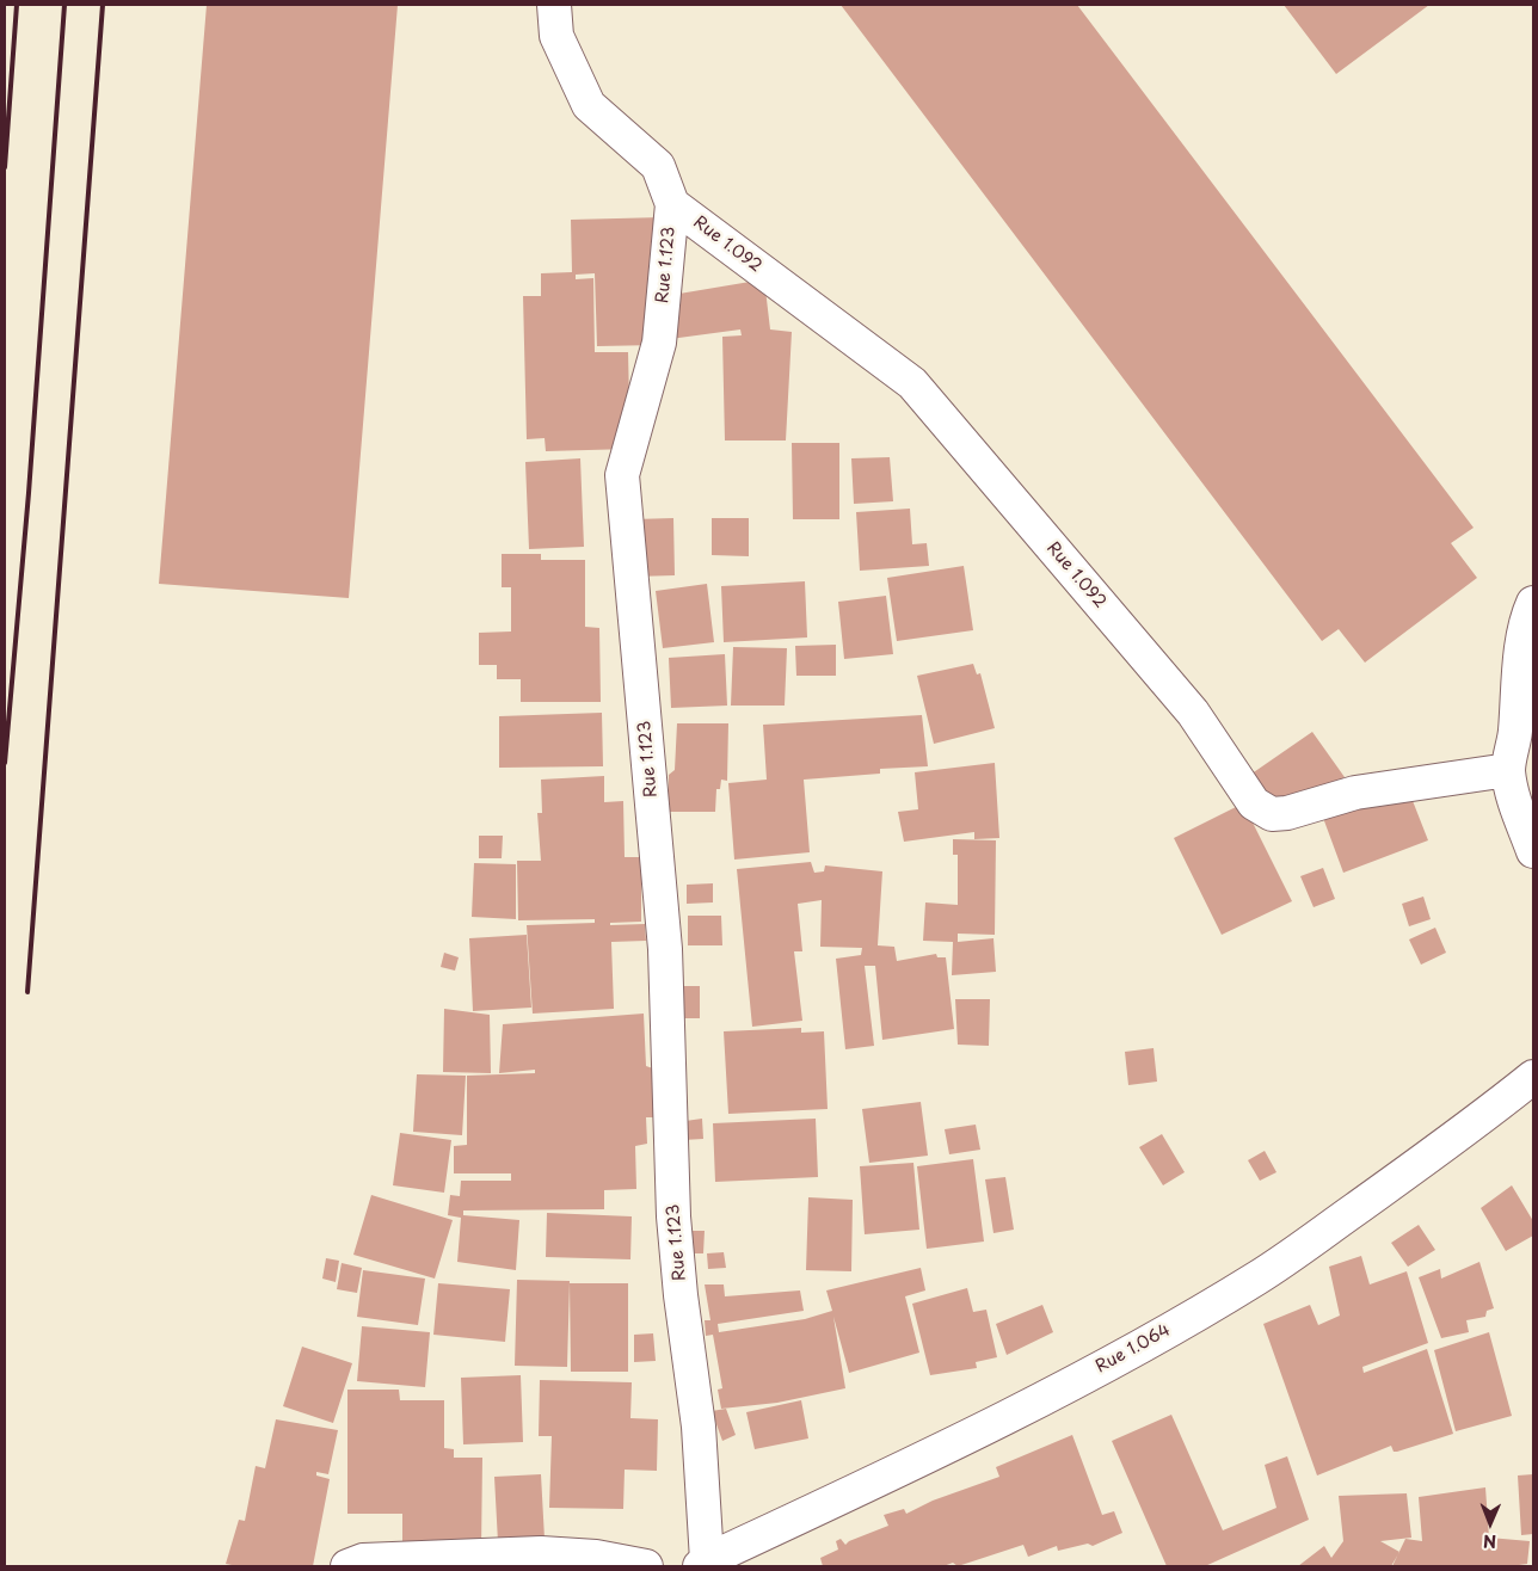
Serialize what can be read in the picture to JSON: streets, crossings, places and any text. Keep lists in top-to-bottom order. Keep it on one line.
{"streets":{"street":["Rue 1.092","Rue 1.123","Rue 1.064"]},"crossings":[["Rue 1.092","Rue 1.123"],["Rue 1.123","Rue 1.064"]],"north":"bottom"}
